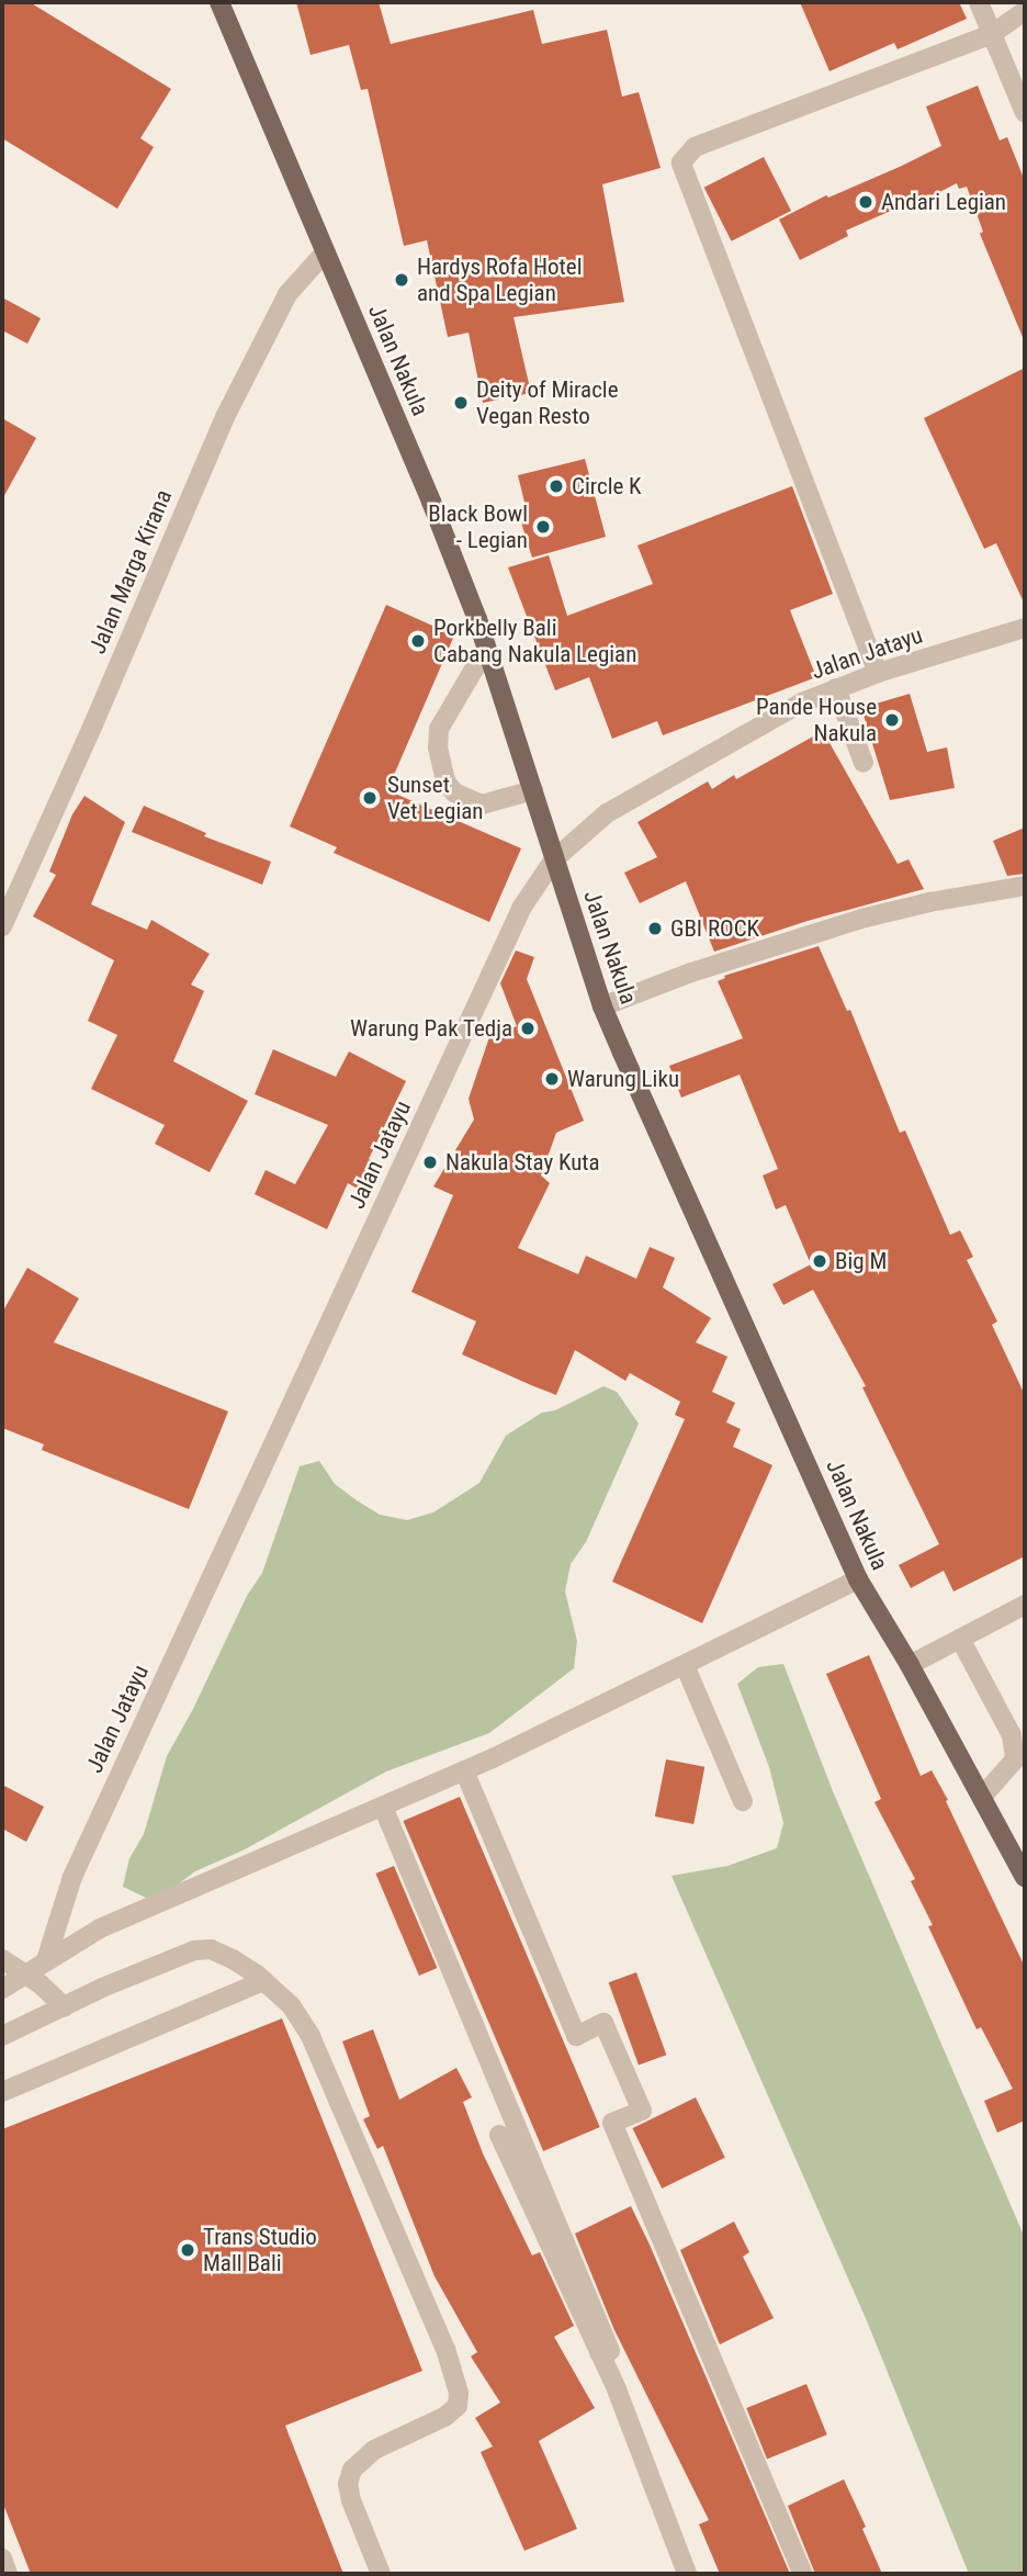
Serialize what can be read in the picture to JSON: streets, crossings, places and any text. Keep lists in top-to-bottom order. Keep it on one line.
{"streets":{"main road":["Jalan Nakula"],"street":["Jalan Marga Kirana","Jalan Jatayu"]},"crossings":[["Jalan Nakula","Jalan Marga Kirana"],["Jalan Nakula","Jalan Jatayu"]],"places":["Andari Legian","Hardys Rofa Hotel and Spa Legian","Deity of Miracle Vegan Resto","Circle K","Black Bowl - Legian","Porkbelly Bali Cabang Nakula Legian","Pande House Nakula","Sunset Vet Legian","GBI ROCK","Warung Pak Tedja","Warung Liku","Nakula Stay Kuta","Big M","Trans Studio Mall Bali"]}
